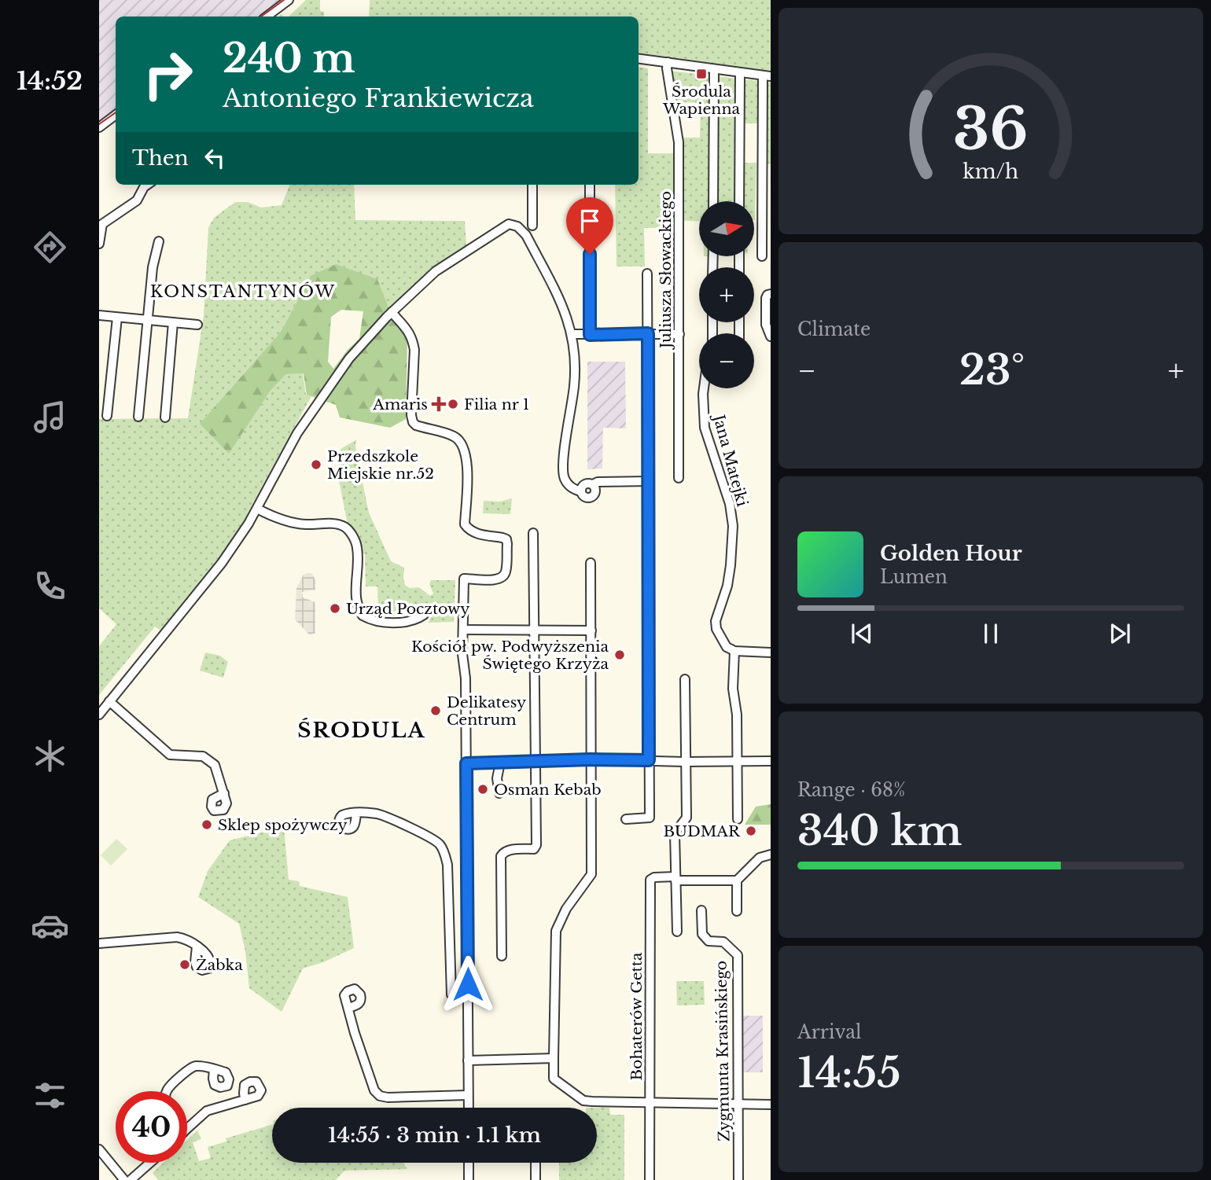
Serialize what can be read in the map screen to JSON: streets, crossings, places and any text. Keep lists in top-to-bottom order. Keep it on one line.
{"streets":{"street":["Juliusza Słowackiego","Jana Matejki","Bohaterów Getta","Zygmunta Krasińskiego"]},"districts":["KONSTANTYNÓW","ŚRODULA"],"places":{"transit":["Środula Wapienna"],"health":["Amaris"],"other":["Filia nr 1","Przedszkole Miejskie nr.52","Urząd Pocztowy","Kościół pw. Podwyższenia Świętego Krzyża","Delikatesy Centrum","Osman Kebab","Sklep spożywczy","BUDMAR","Żabka"]},"north":"right","page":{"tabs":"14:52","turn":["240 m","Antoniego Frankiewicza"],"then":"Then","map_buttons":["+","−"],"tile":["Climate",["Range · 68%","340 km"],["Arrival","14:55"]],"heat":["−","23°","+"],"song":["Golden Hour","Lumen"],"limit":"40","trip":"14:55 · 3 min · 1.1 km","gauge":["36","km/h"]}}
